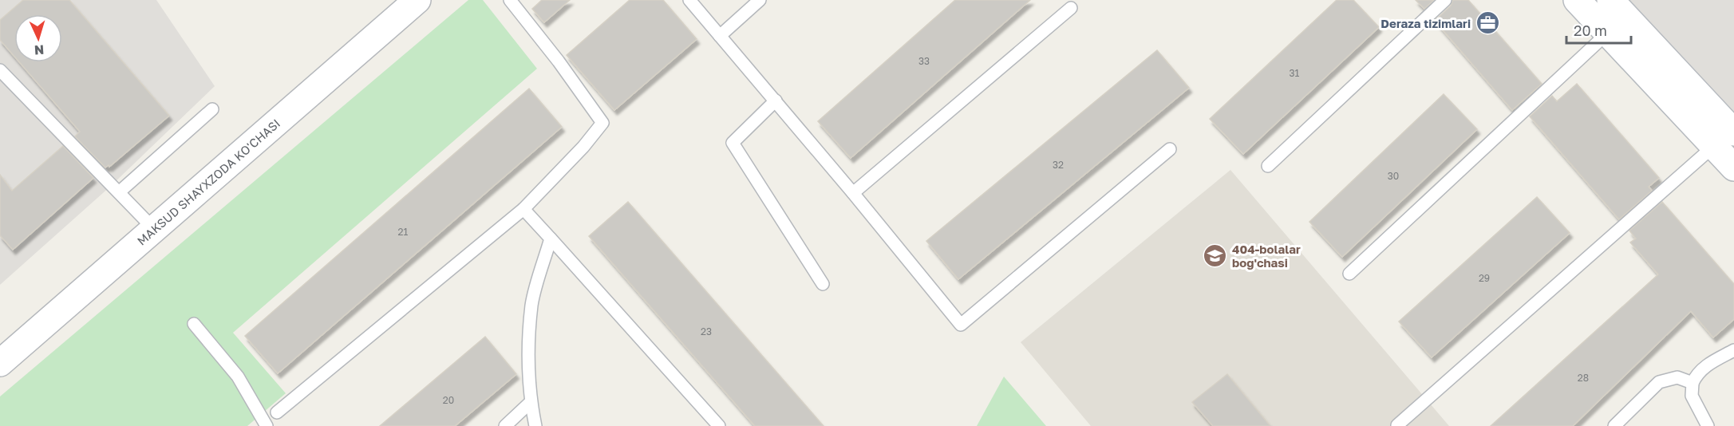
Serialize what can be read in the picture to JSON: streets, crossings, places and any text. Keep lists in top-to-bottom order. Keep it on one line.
{"streets":{"street":["MAKSUD SHAYXZODA KO'CHASI"]},"places":{"office":["Deraza tizimlari"],"school or university":["404-bolalar bog'chasi"]},"house_numbers":["33","31","32","30","21","29","23","28","20"],"scale_bar":"20 m","north":"bottom"}
